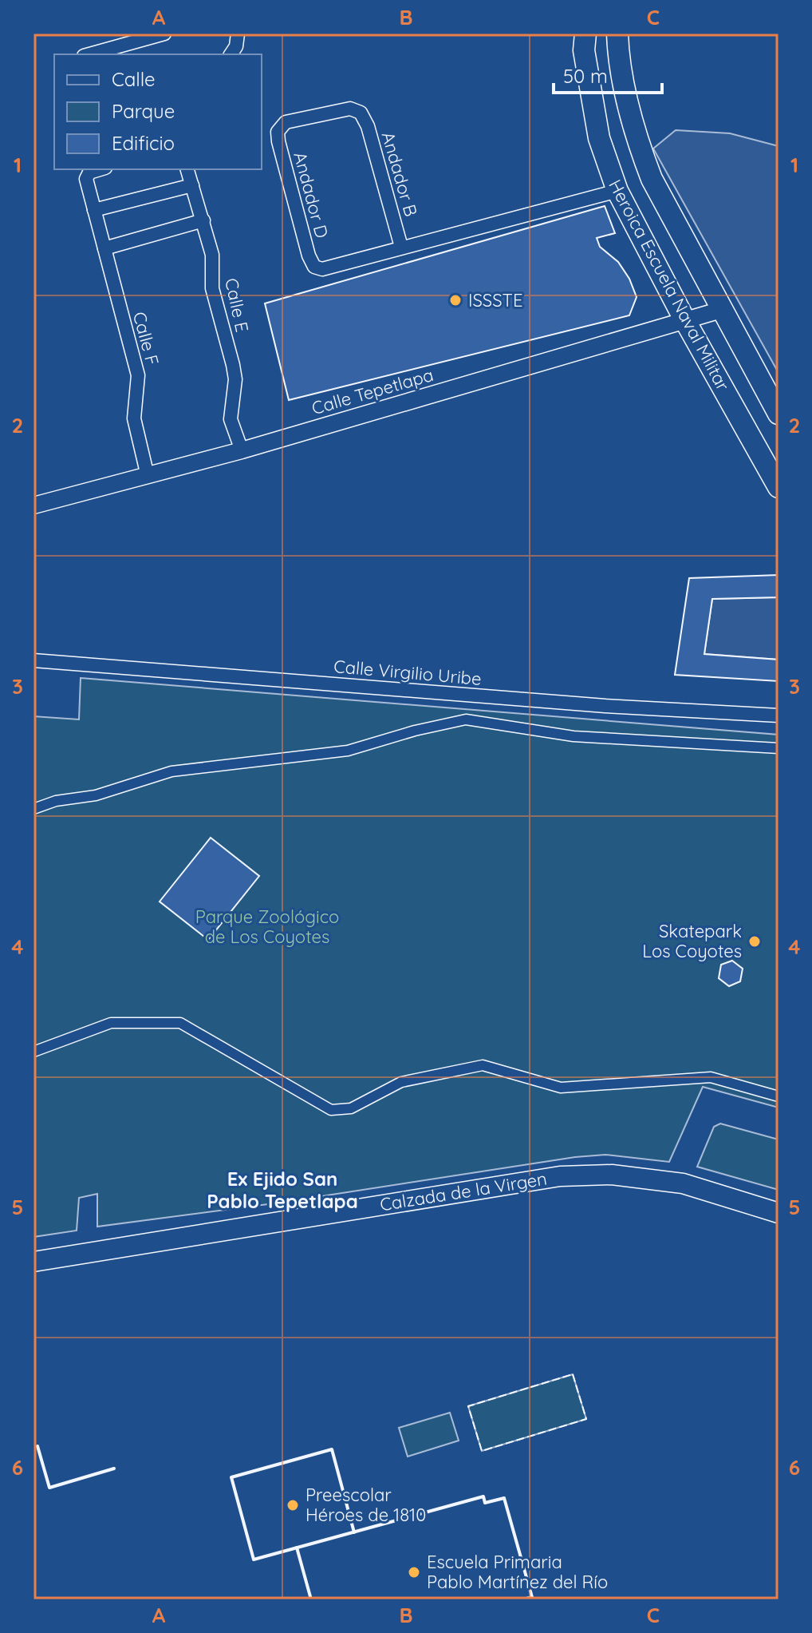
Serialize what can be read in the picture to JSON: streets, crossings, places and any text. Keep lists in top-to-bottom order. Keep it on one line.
{"streets":{"main road":["Heroica Escuela Naval Militar","Calzada de la Virgen"],"street":["Andador B","Andador D","Calle E","Calle F","Calle Tepetlapa","Calle Virgilio Uribe"]},"crossings":[["Andador B","Andador D"],["Heroica Escuela Naval Militar","Calle Tepetlapa"],["Calle E","Calle Tepetlapa"],["Calle F","Calle Tepetlapa"]],"districts":["Ex Ejido San Pablo Tepetlapa"],"parks":["Parque Zoológico de Los Coyotes"],"places":["ISSSTE","Skatepark Los Coyotes","Preescolar Héroes de 1810","Escuela Primaria Pablo Martínez del Río"],"legend":["Calle","Parque","Edificio"],"scale_bar":"50 m","grid":{"columns":["A","B","C"],"rows":["1","2","3","4","5","6"]}}
